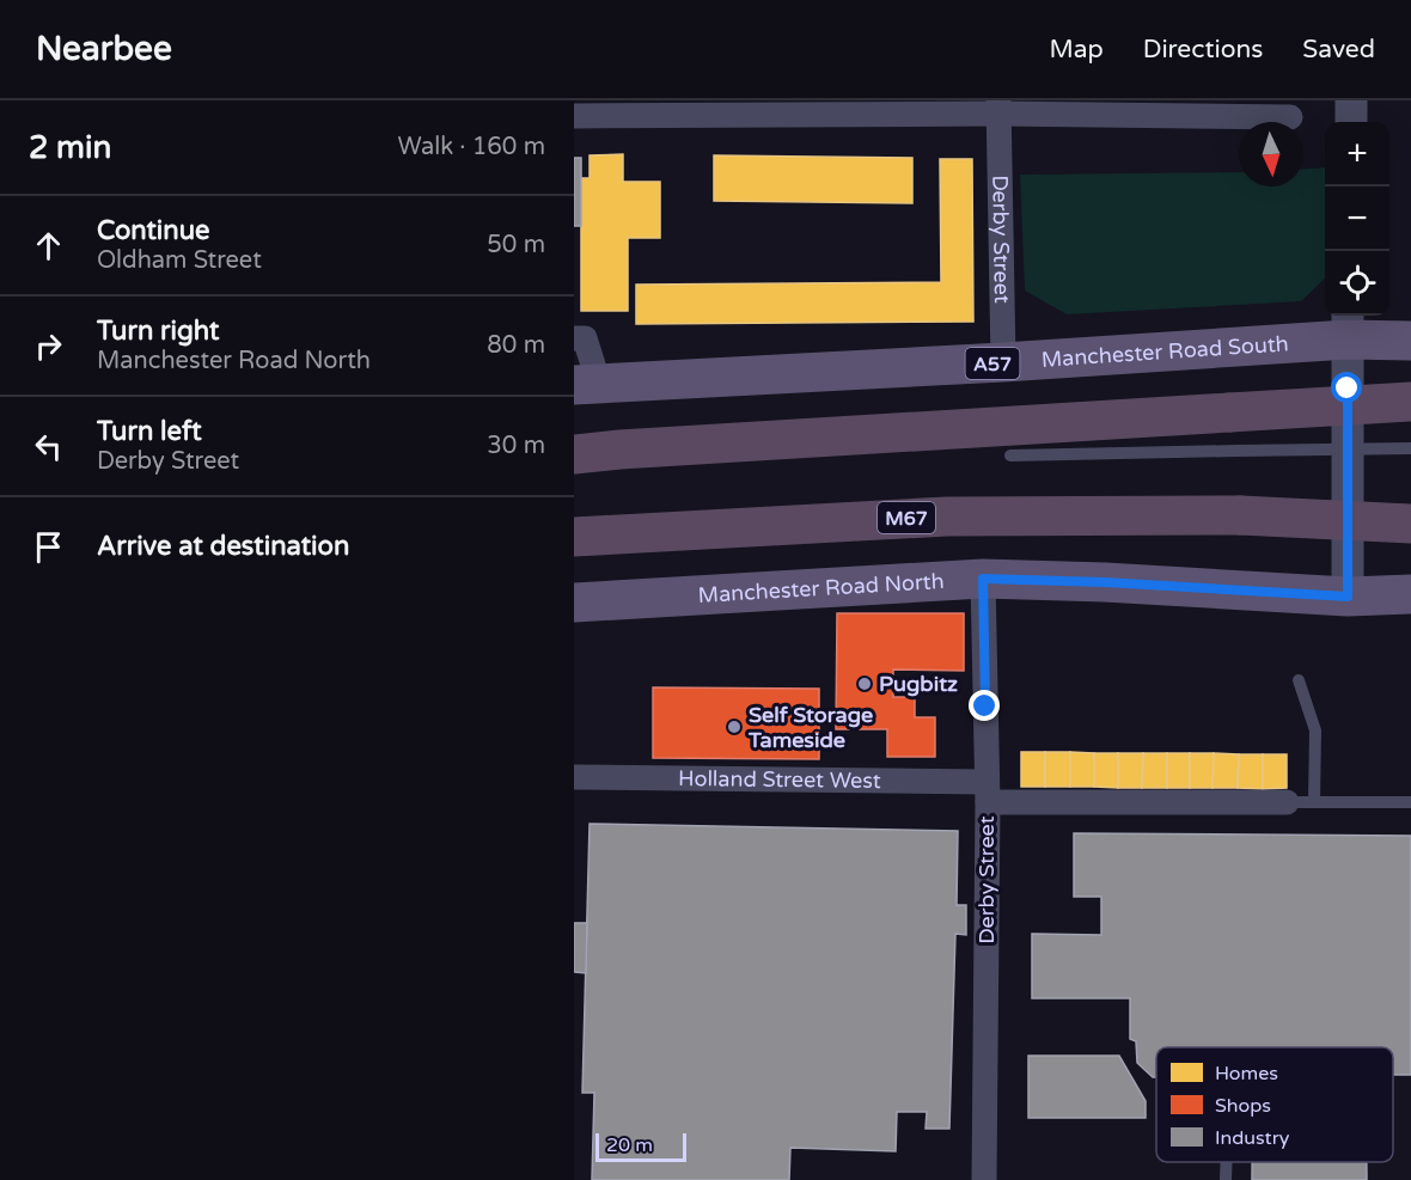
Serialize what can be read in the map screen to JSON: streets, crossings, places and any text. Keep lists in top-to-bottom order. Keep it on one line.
{"streets":{"highway":["M67"],"main road":["Manchester Road South","A57","Manchester Road North"],"street":["Derby Street","Holland Street West"]},"crossings":[["Derby Street","Manchester Road South"],["Derby Street","Manchester Road North"],["Derby Street","Holland Street West"]],"places":["Pugbitz","Self Storage Tameside"],"legend":["Homes","Shops","Industry"],"scale_bar":"20 m","north":"bottom","page":{"header":"Nearbee","nav":["Map","Directions","Saved"],"heading":["2 min","Walk · 160 m"],"map_buttons":["+","−"],"list":[["Continue","Oldham Street","50 m"],["Turn right","Manchester Road North","80 m"],["Turn left","Derby Street","30 m"],"Arrive at destination"],"scale":"20 m"}}
